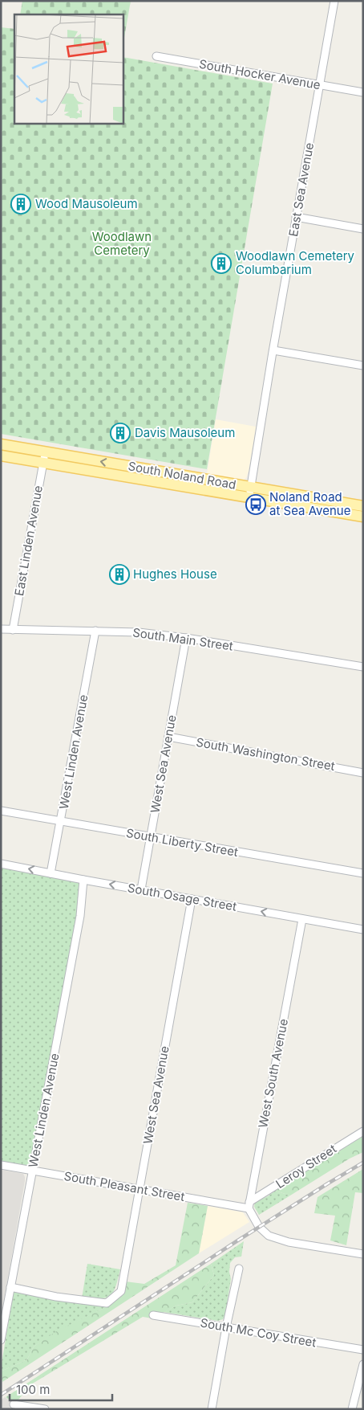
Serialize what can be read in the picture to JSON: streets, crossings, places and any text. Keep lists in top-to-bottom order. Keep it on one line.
{"streets":{"main road":["South Noland Road"],"street":["South Hocker Avenue","East Sea Avenue","East Linden Avenue","South Main Street","West Linden Avenue","South Washington Street","West Sea Avenue","South Liberty Street","South Osage Street","West South Avenue","Leroy Street","South Pleasant Street","South Mc Coy Street"]},"crossings":[["South Hocker Avenue","East Sea Avenue"],["East Sea Avenue","South Noland Road"],["South Noland Road","East Linden Avenue"],["East Linden Avenue","South Main Street"],["South Main Street","West Linden Avenue"],["South Main Street","West Sea Avenue"],["West Linden Avenue","West Sea Avenue"],["West Linden Avenue","South Liberty Street"],["West Linden Avenue","South Osage Street"],["West Linden Avenue","South Pleasant Street"],["South Washington Street","West Sea Avenue"],["West Sea Avenue","South Liberty Street"],["West Sea Avenue","South Osage Street"],["West Sea Avenue","South Pleasant Street"],["South Osage Street","West South Avenue"],["West South Avenue","Leroy Street"],["West South Avenue","South Pleasant Street"],["Leroy Street","South Pleasant Street"]],"one_way":["South Osage Street"],"parks":["Woodlawn Cemetery"],"places":{"building":["Wood Mausoleum","Woodlawn Cemetery Columbarium","Davis Mausoleum","Hughes House"],"bus stop":["Noland Road at Sea Avenue"]},"scale_bar":"100 m"}
